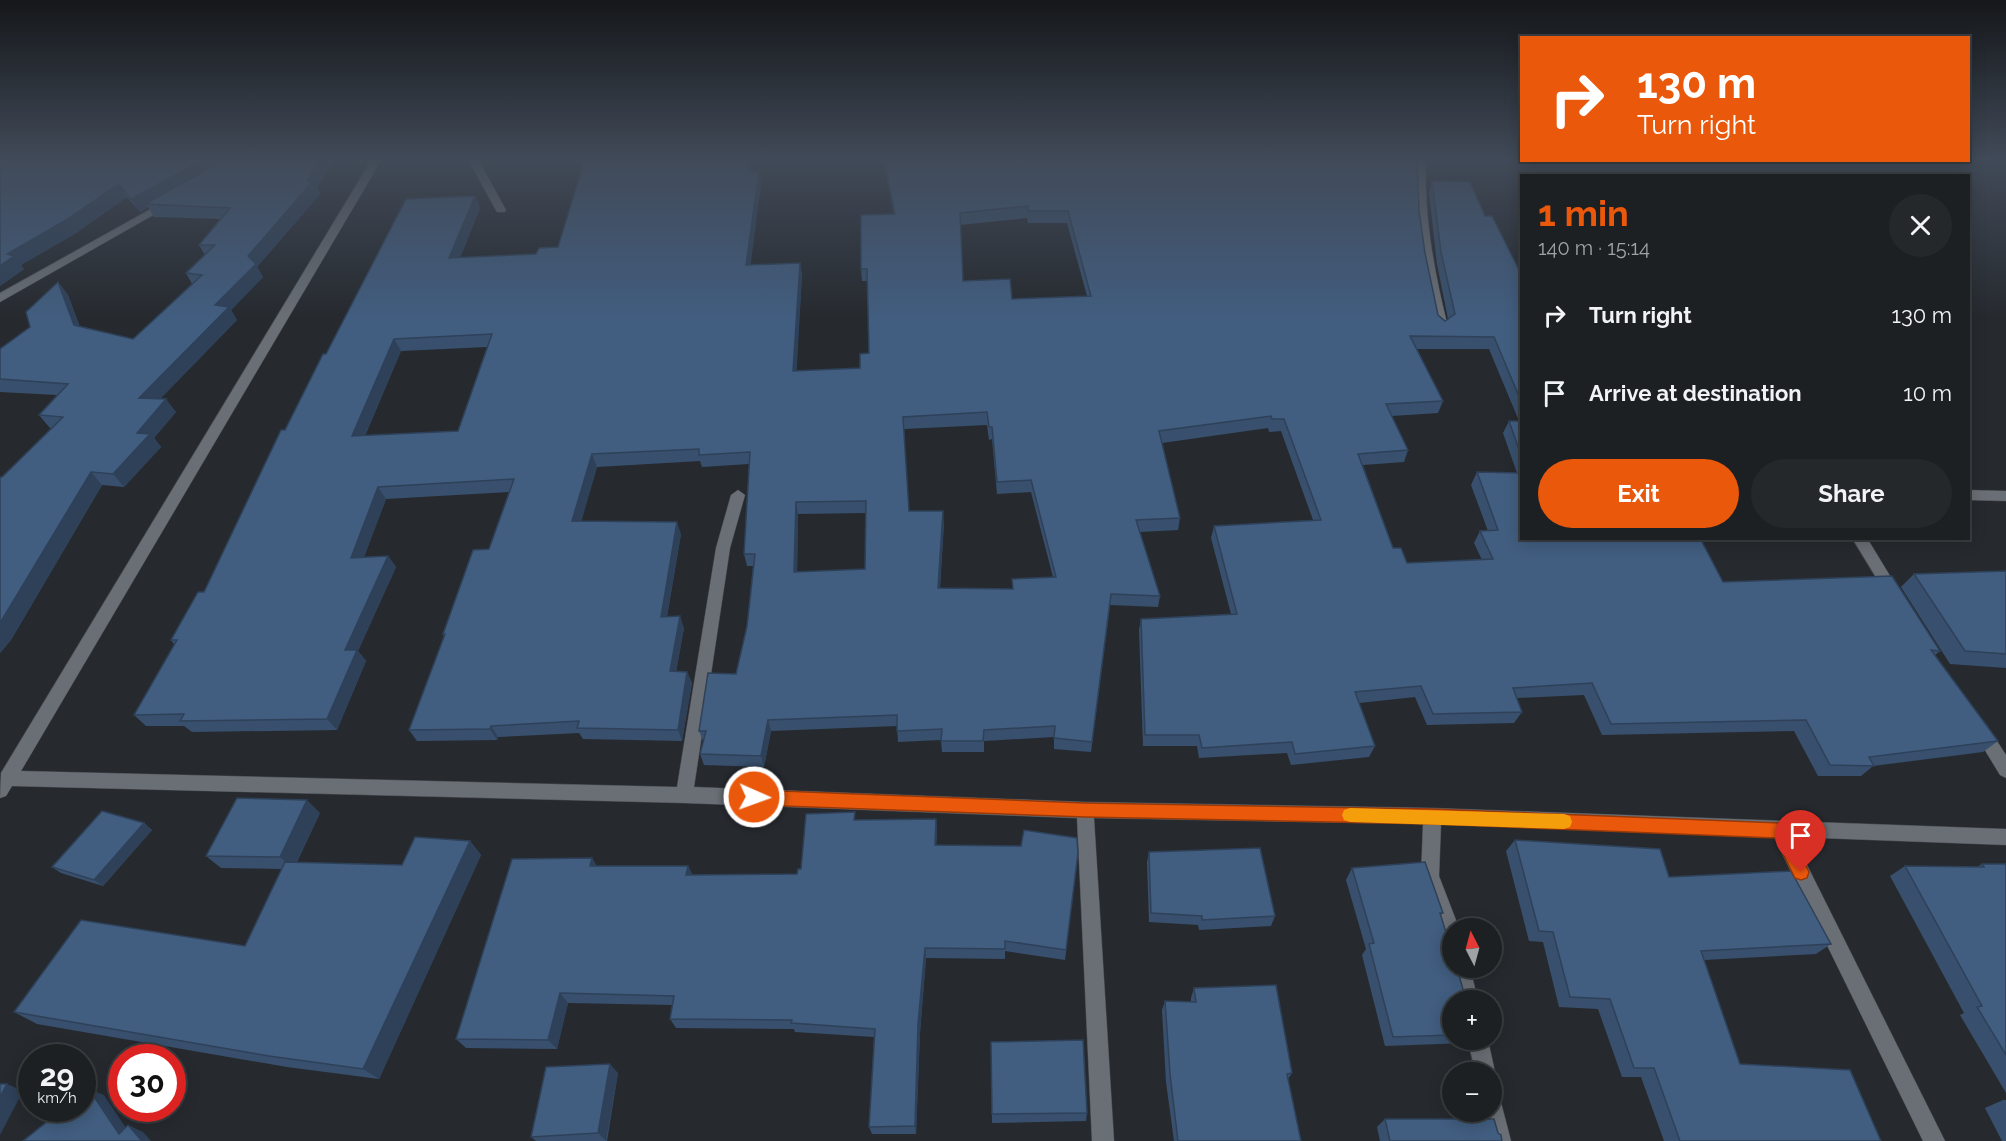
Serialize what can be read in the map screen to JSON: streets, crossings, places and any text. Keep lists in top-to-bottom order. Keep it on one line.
{"north":"top","page":{"turn":["130 m","Turn right"],"heading":["1 min","140 m · 15:14"],"list":[{"name":"Turn right","value":"130 m"},{"name":"Arrive at destination","value":"10 m"}],"buttons":["Exit","Share"],"map_buttons":["+","−"],"speed":"29 km/h","limit":"30"}}
